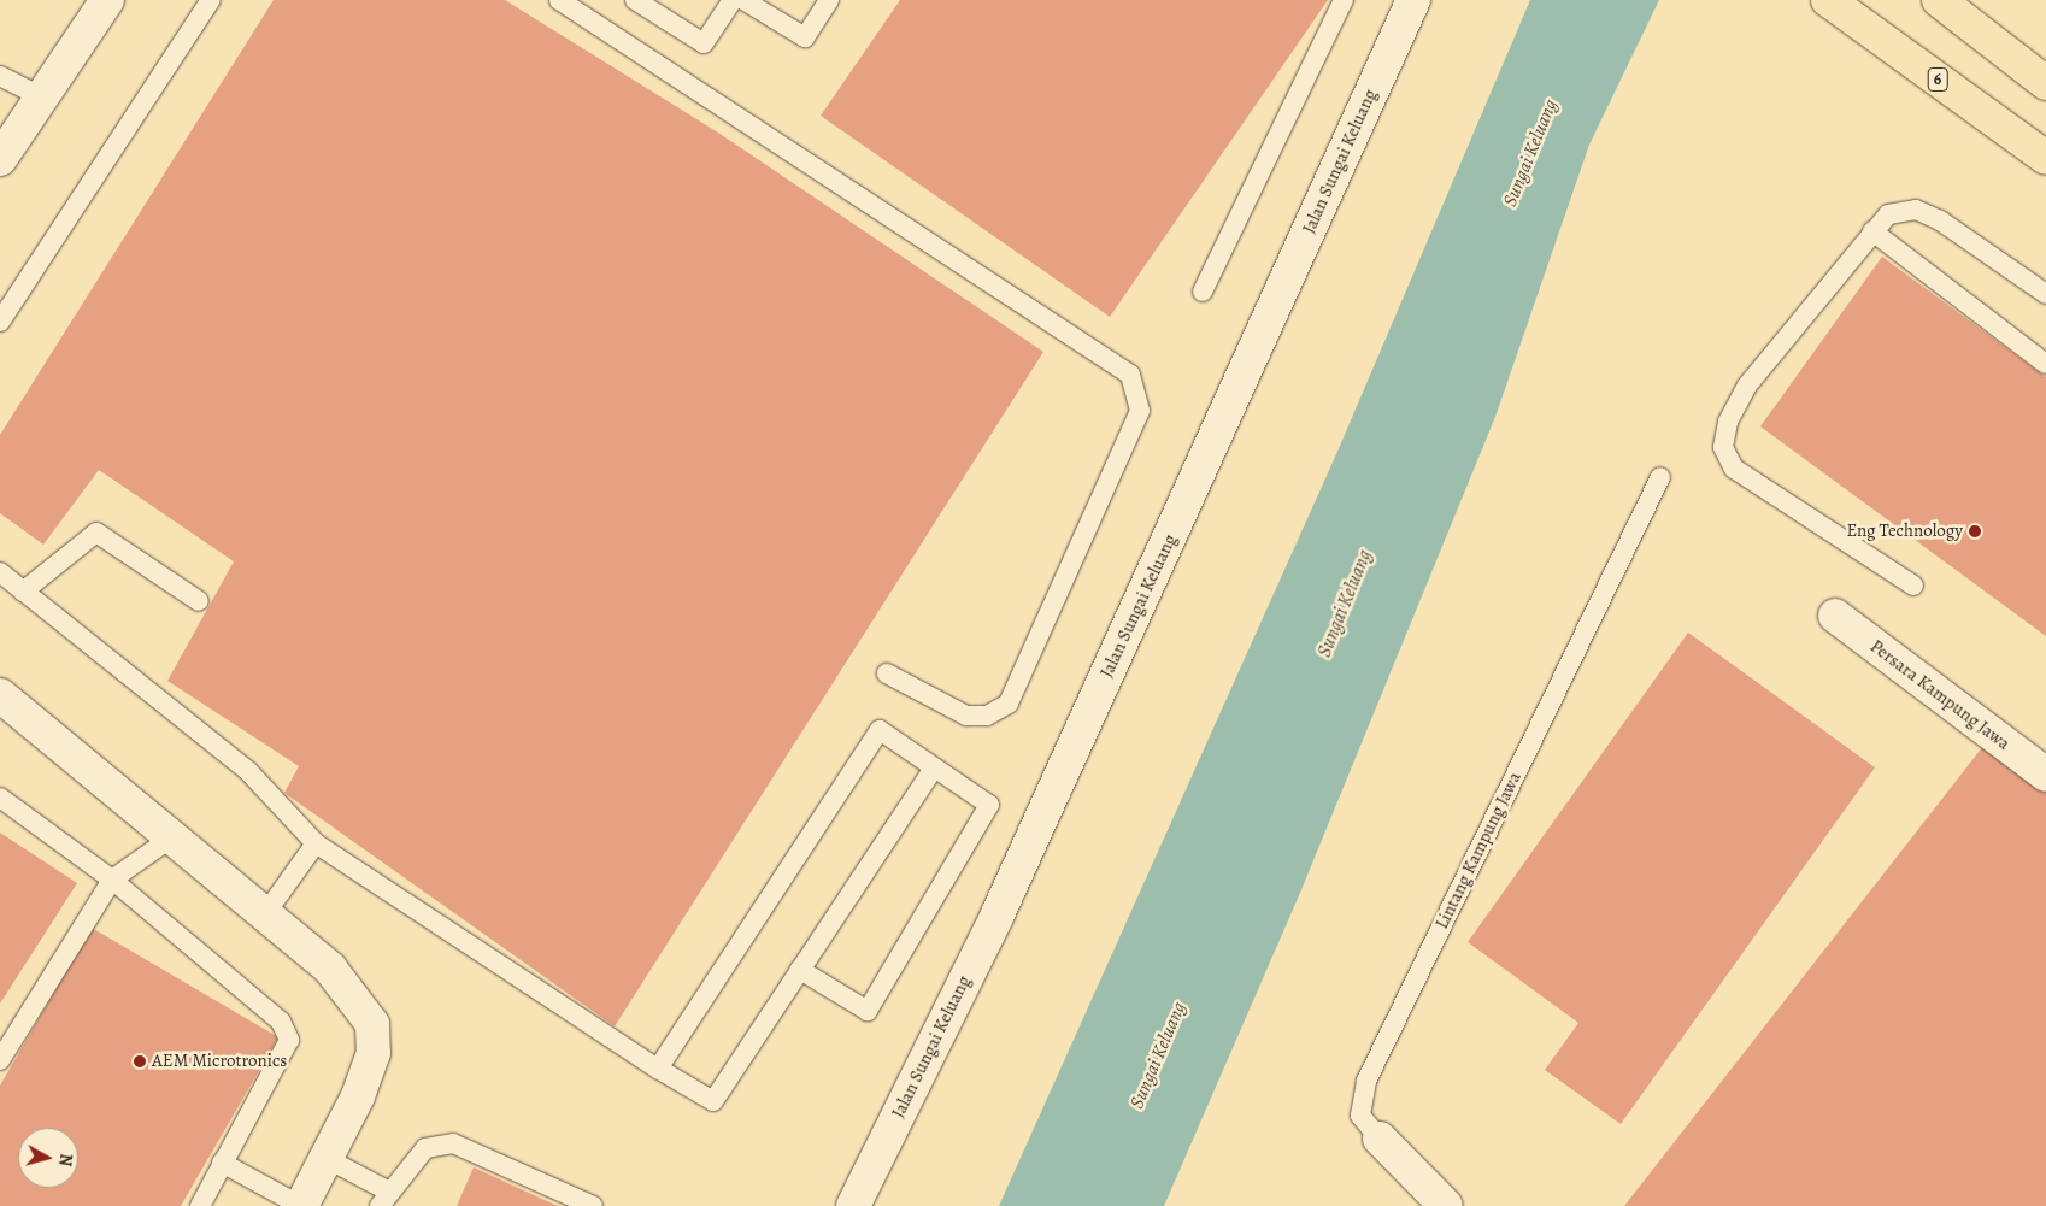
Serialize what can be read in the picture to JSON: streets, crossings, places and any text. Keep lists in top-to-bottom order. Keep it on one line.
{"streets":{"highway":["6"],"street":["Jalan Sungai Keluang","Persara Kampung Jawa","Lintang Kampung Jawa"]},"water":["Sungai Keluang"],"places":["Eng Technology","AEM Microtronics"],"north":"right"}
